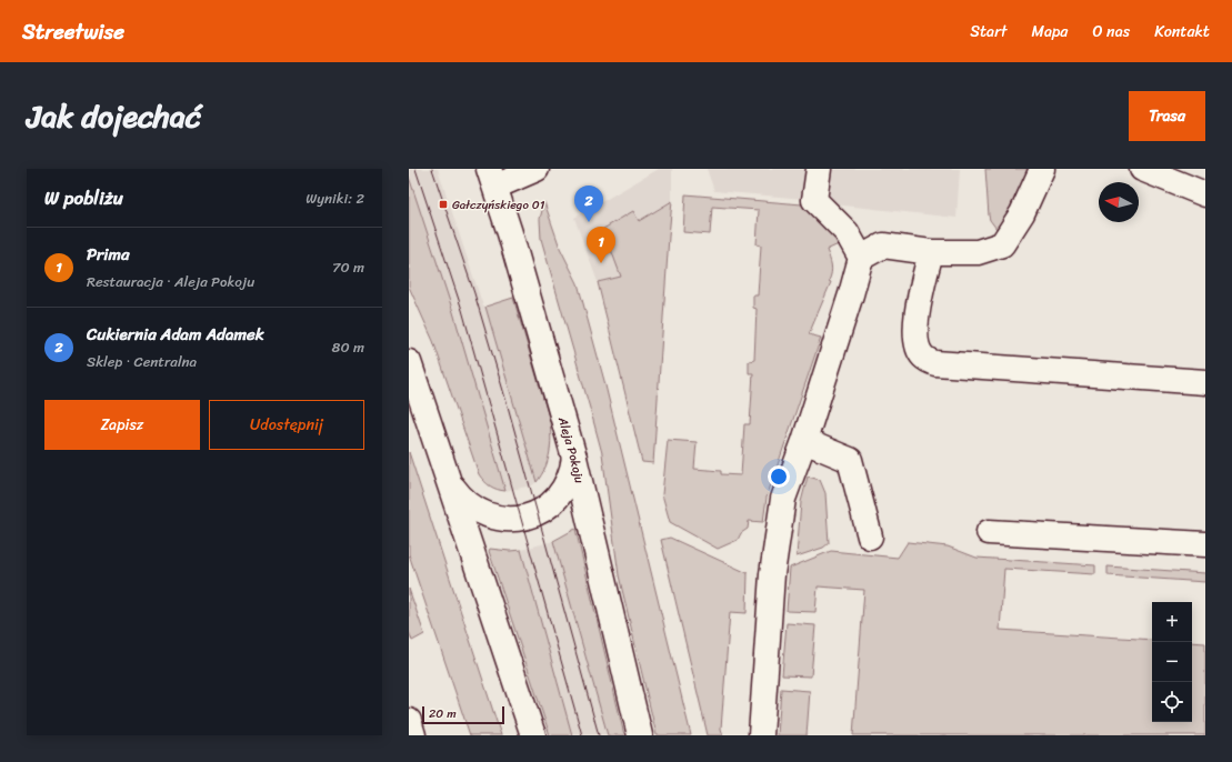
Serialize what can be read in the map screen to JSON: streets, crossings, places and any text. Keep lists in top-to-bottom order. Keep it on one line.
{"streets":{"main road":["Aleja Pokoju"]},"places":{"transit":["Gałczyńskiego 01"]},"scale_bar":"20 m","north":"left","page":{"header":"Streetwise","nav":["Start","Mapa","O nas","Kontakt"],"title":"Jak dojechać","buttons":["Trasa",["Zapisz","Udostępnij"]],"heading":["W pobliżu","Wyniki: 2"],"pins":["2","1"],"list":[{"mark":"1","name":"Prima","note":"Restauracja · Aleja Pokoju","value":"70 m"},{"mark":"2","name":"Cukiernia Adam Adamek","note":"Sklep · Centralna","value":"80 m"}],"map_buttons":["+","−"],"scale":"20 m"}}
